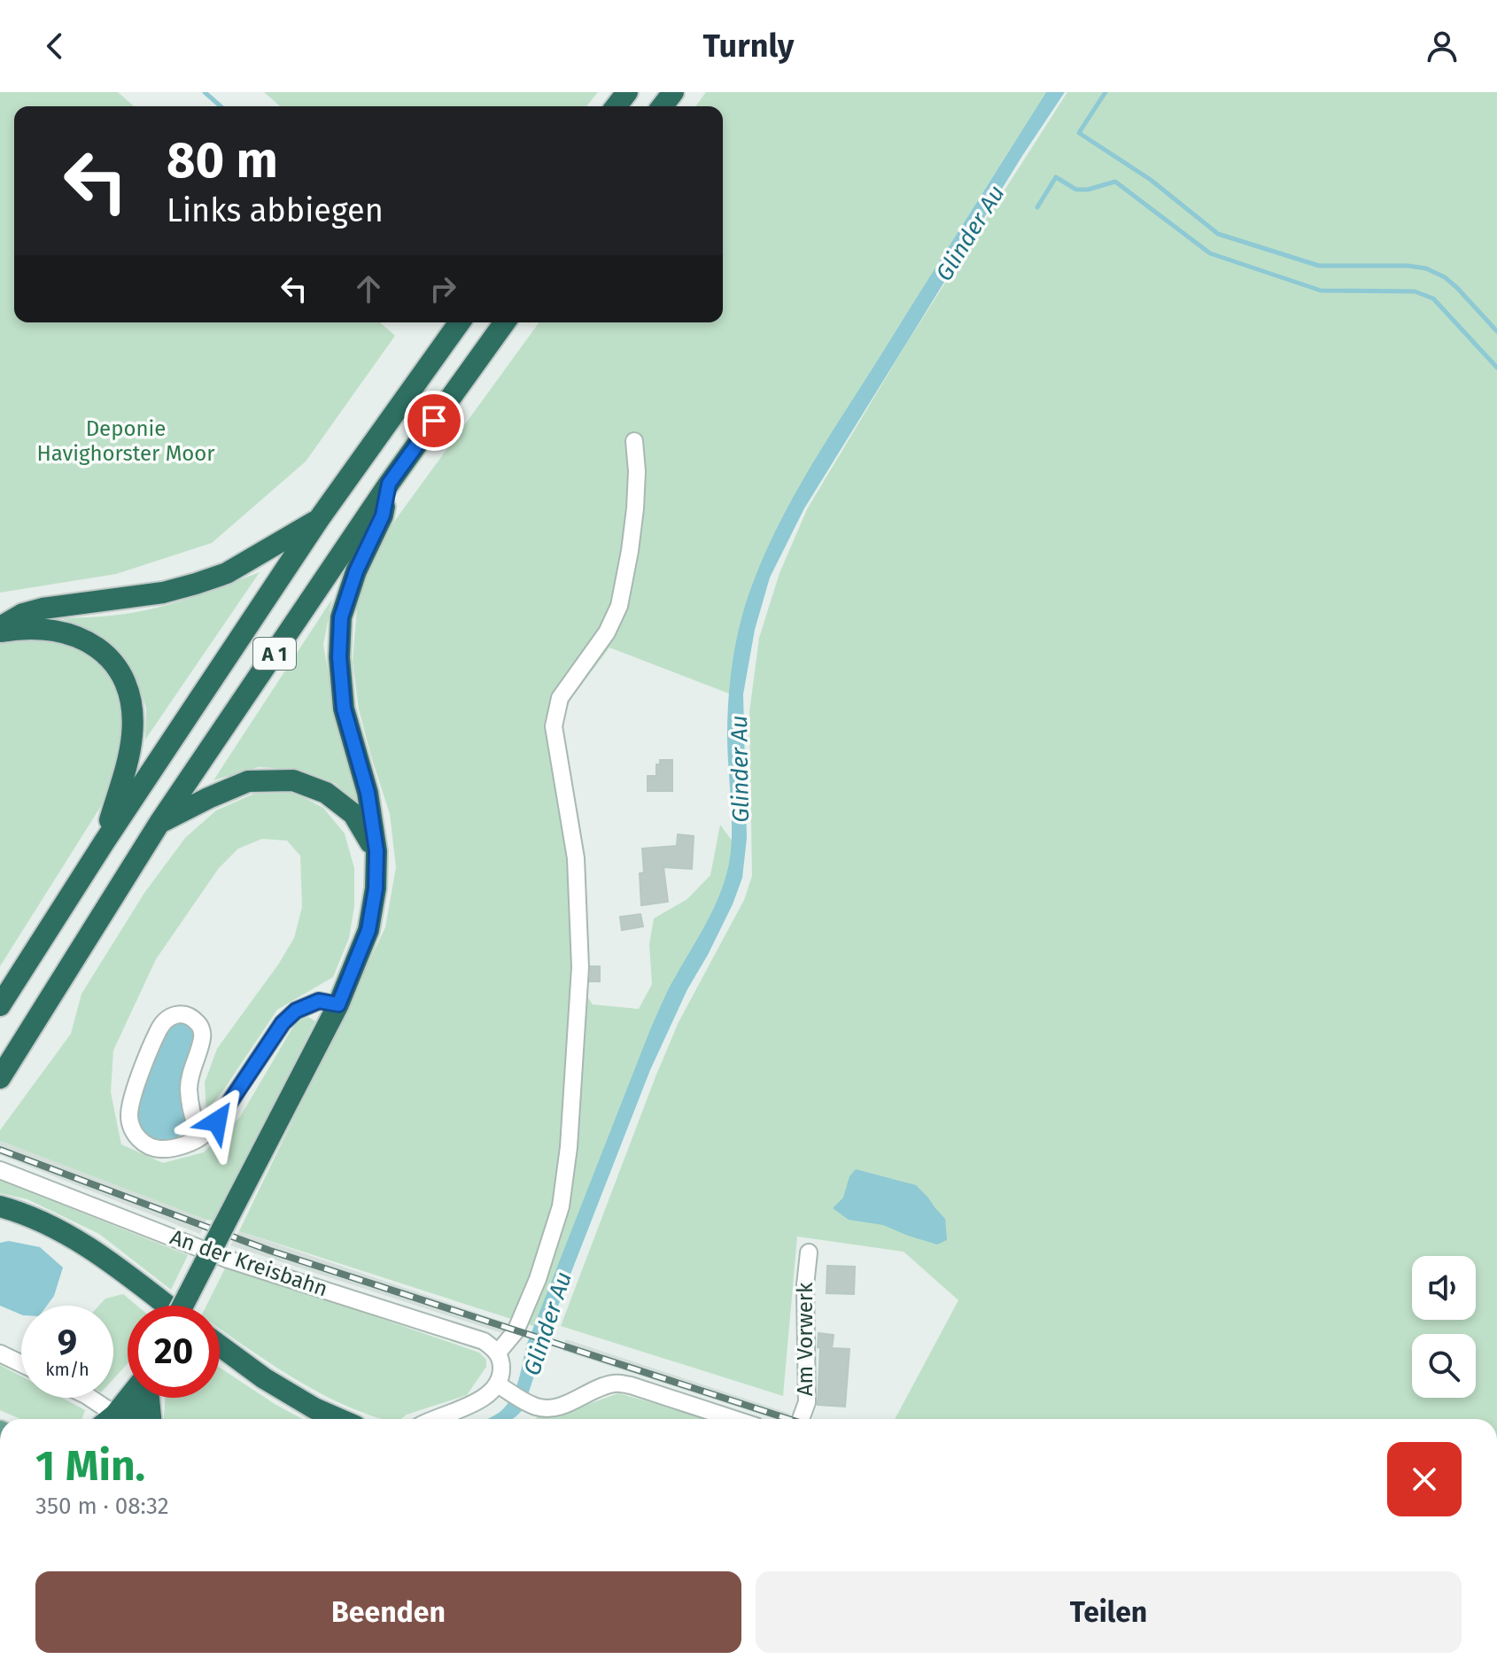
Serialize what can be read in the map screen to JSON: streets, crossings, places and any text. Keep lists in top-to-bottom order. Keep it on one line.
{"streets":{"highway":["A 1"],"street":["An der Kreisbahn","Am Vorwerk"]},"water":["Glinder Au"],"parks":["Deponie Havighorster Moor"],"page":{"header":"Turnly","turn":["80 m","Links abbiegen"],"speed":"9 km/h","limit":"20","heading":["1 Min.","350 m · 08:32"],"buttons":["Beenden","Teilen"]}}
